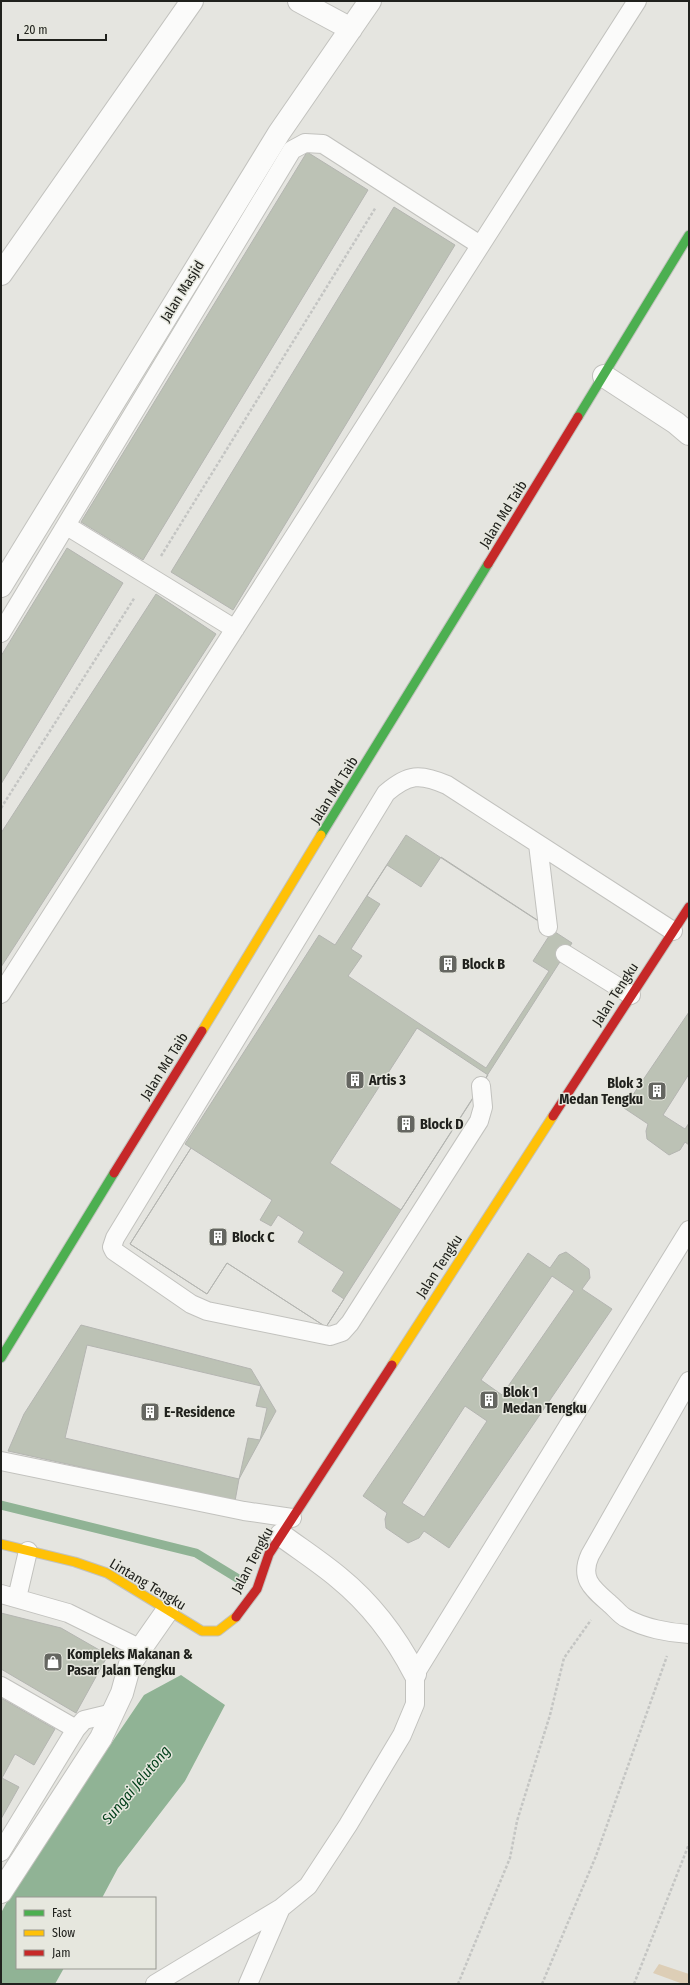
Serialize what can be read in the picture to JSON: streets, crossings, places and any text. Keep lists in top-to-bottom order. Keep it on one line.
{"streets":{"street":["Jalan Masjid","Jalan Md Taib","Jalan Tengku","Lintang Tengku"]},"crossings":[["Jalan Tengku","Lintang Tengku"]],"water":["Sungai Jelutong"],"places":{"building":["Block B","Artis 3","Blok 3 Medan Tengku","Block D","Block C","Blok 1 Medan Tengku","E-Residence"],"shop":["Kompleks Makanan & Pasar Jalan Tengku"]},"legend":["Fast","Slow","Jam"],"scale_bar":"20 m"}
